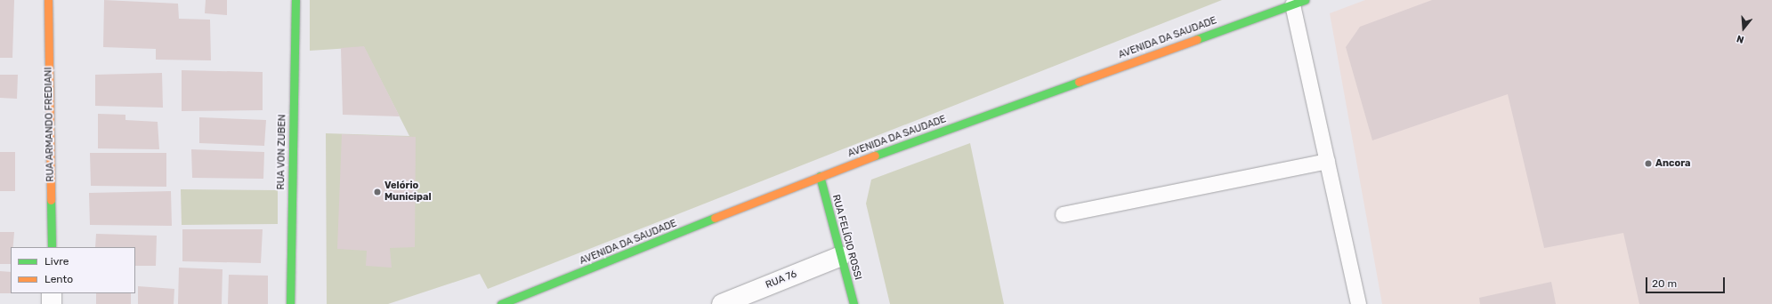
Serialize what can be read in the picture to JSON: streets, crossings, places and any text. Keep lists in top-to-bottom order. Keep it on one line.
{"streets":{"street":["AVENIDA DA SAUDADE","RUA ARMANDO FREDIANI","RUA VON ZUBEN","RUA FELÍCIO ROSSI","RUA 76"]},"crossings":[["AVENIDA DA SAUDADE","RUA FELÍCIO ROSSI"],["RUA FELÍCIO ROSSI","RUA 76"]],"places":["Ancora","Velório Municipal"],"legend":["Livre","Lento"],"scale_bar":"20 m","north":"bottom"}
